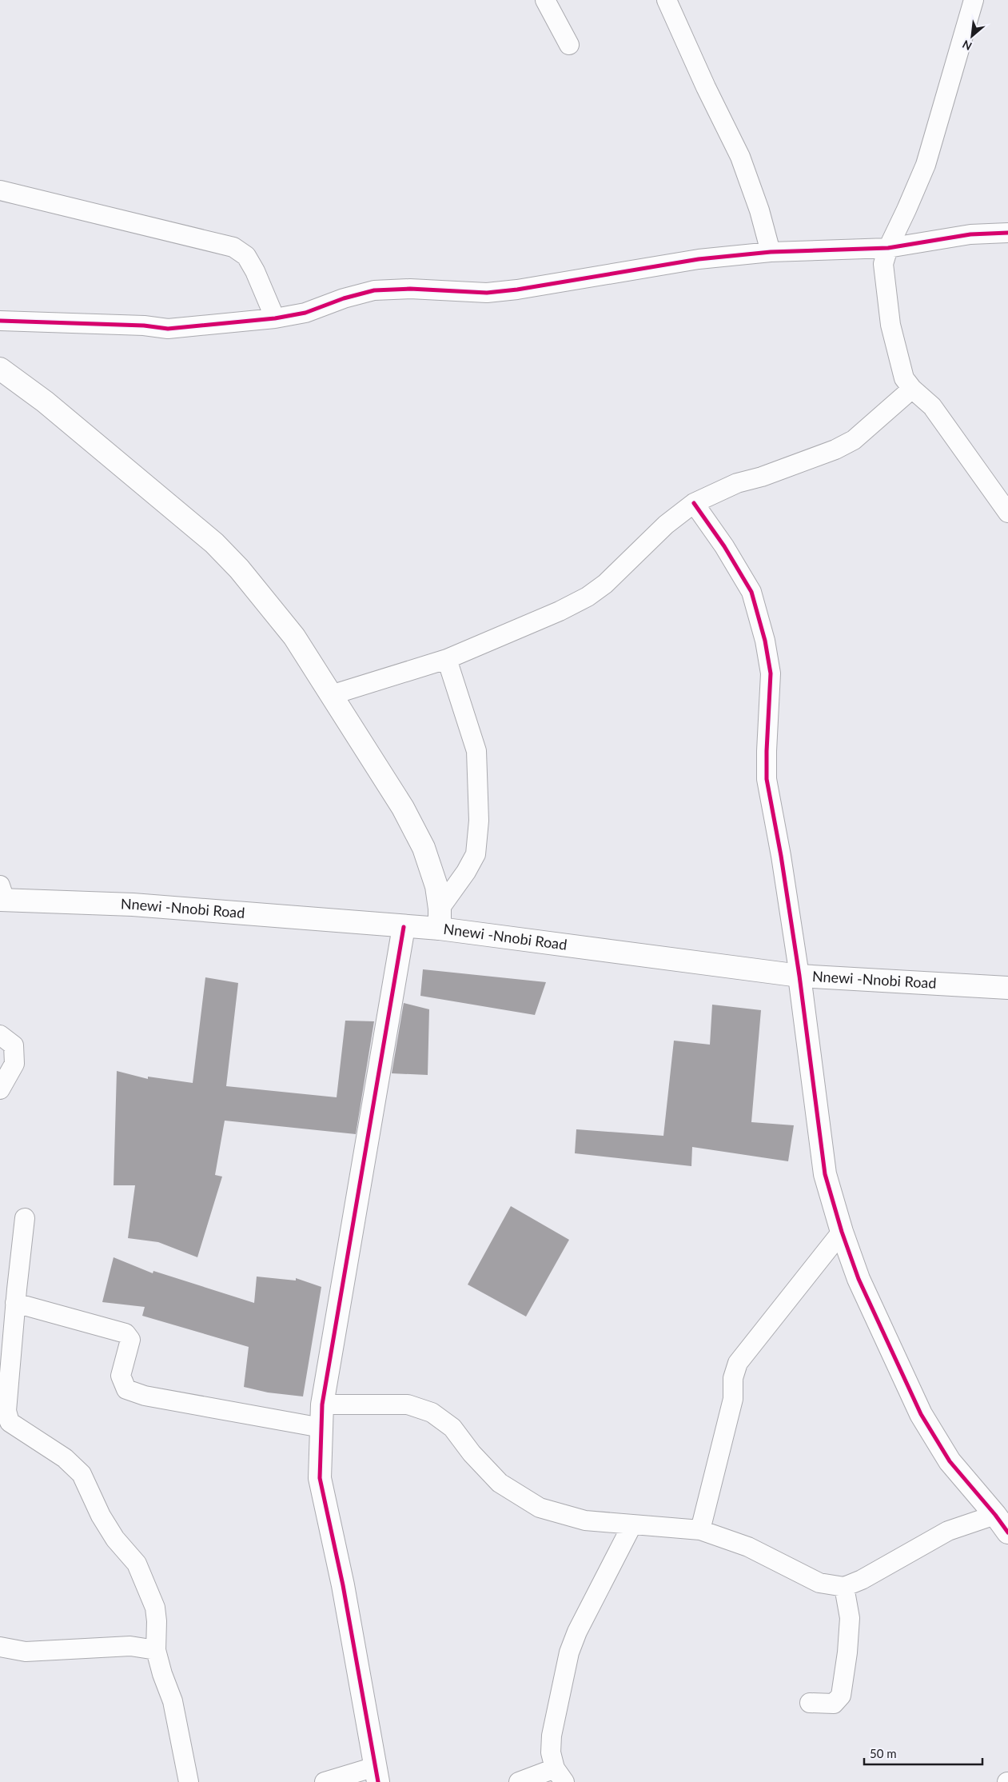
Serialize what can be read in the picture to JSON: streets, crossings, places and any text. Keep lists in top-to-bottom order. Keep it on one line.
{"streets":{"street":["Nnewi -Nnobi Road"]},"scale_bar":"50 m","north":"bottom left"}
